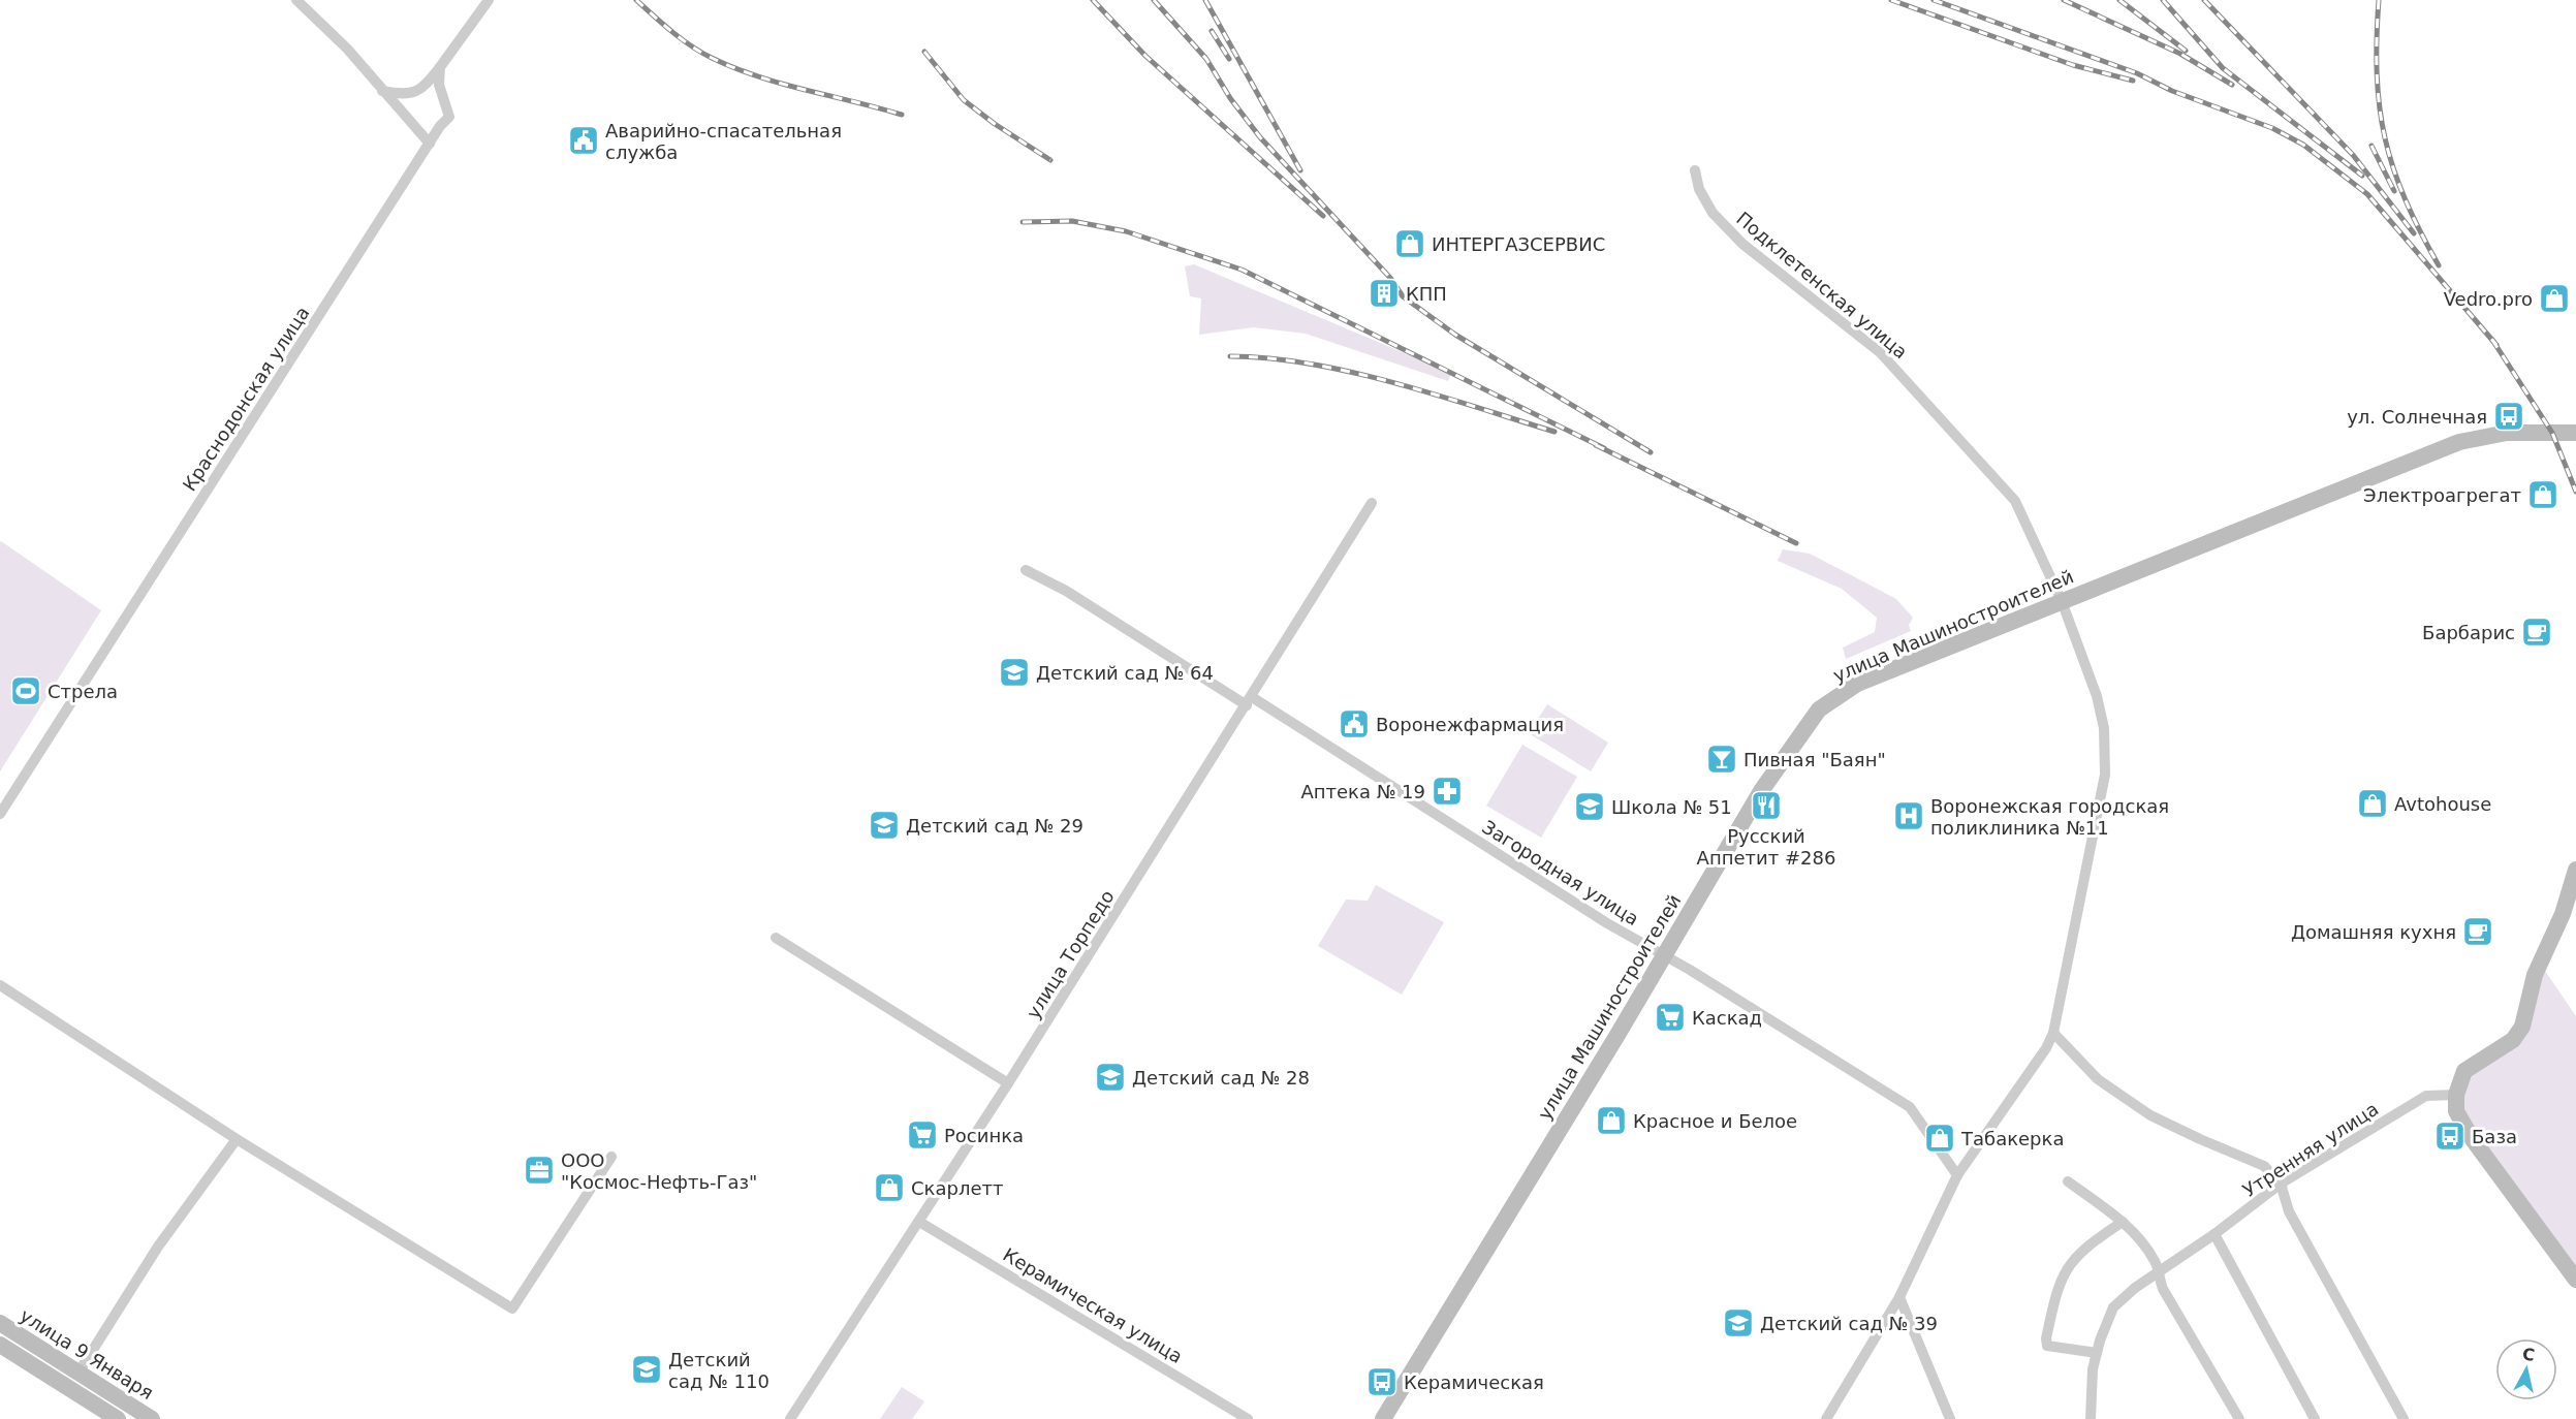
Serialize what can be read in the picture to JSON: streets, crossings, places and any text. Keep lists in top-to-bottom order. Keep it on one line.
{"streets":{"street":["Подклетенская улица","Краснодонская улица","улица Машиностроителей","Загородная улица","улица Торпедо","Утренняя улица","Керамическая улица","улица 9 Января"]},"crossings":[["Подклетенская улица","улица Машиностроителей"],["Подклетенская улица","Загородная улица"],["улица Машиностроителей","Загородная улица"],["Загородная улица","улица Торпедо"],["улица Торпедо","Керамическая улица"]],"places":{"public building":["Аварийно-спасательная служба","Воронежфармация"],"shop":["ИНТЕРГАЗСЕРВИС","Vedro.pro","Электроагрегат","Avtohouse","Красное и Белое","Табакерка","Скарлетт"],"building":["КПП"],"bus stop":["ул. Солнечная","База","Керамическая"],"cafe":["Барбарис","Домашняя кухня"],"school or university":["Детский сад № 64","Школа № 51","Детский сад № 29","Детский сад № 28","Детский сад № 39","Детский сад № 110"],"sports":["Стрела"],"bar":["Пивная \"Баян\""],"pharmacy":["Аптека № 19"],"restaurant":["Русский Аппетит #286"],"hospital":["Воронежская городская поликлиника №11"],"supermarket":["Каскад","Росинка"],"office":["ООО \"Космос-Нефть-Газ\""]},"north":"top"}
